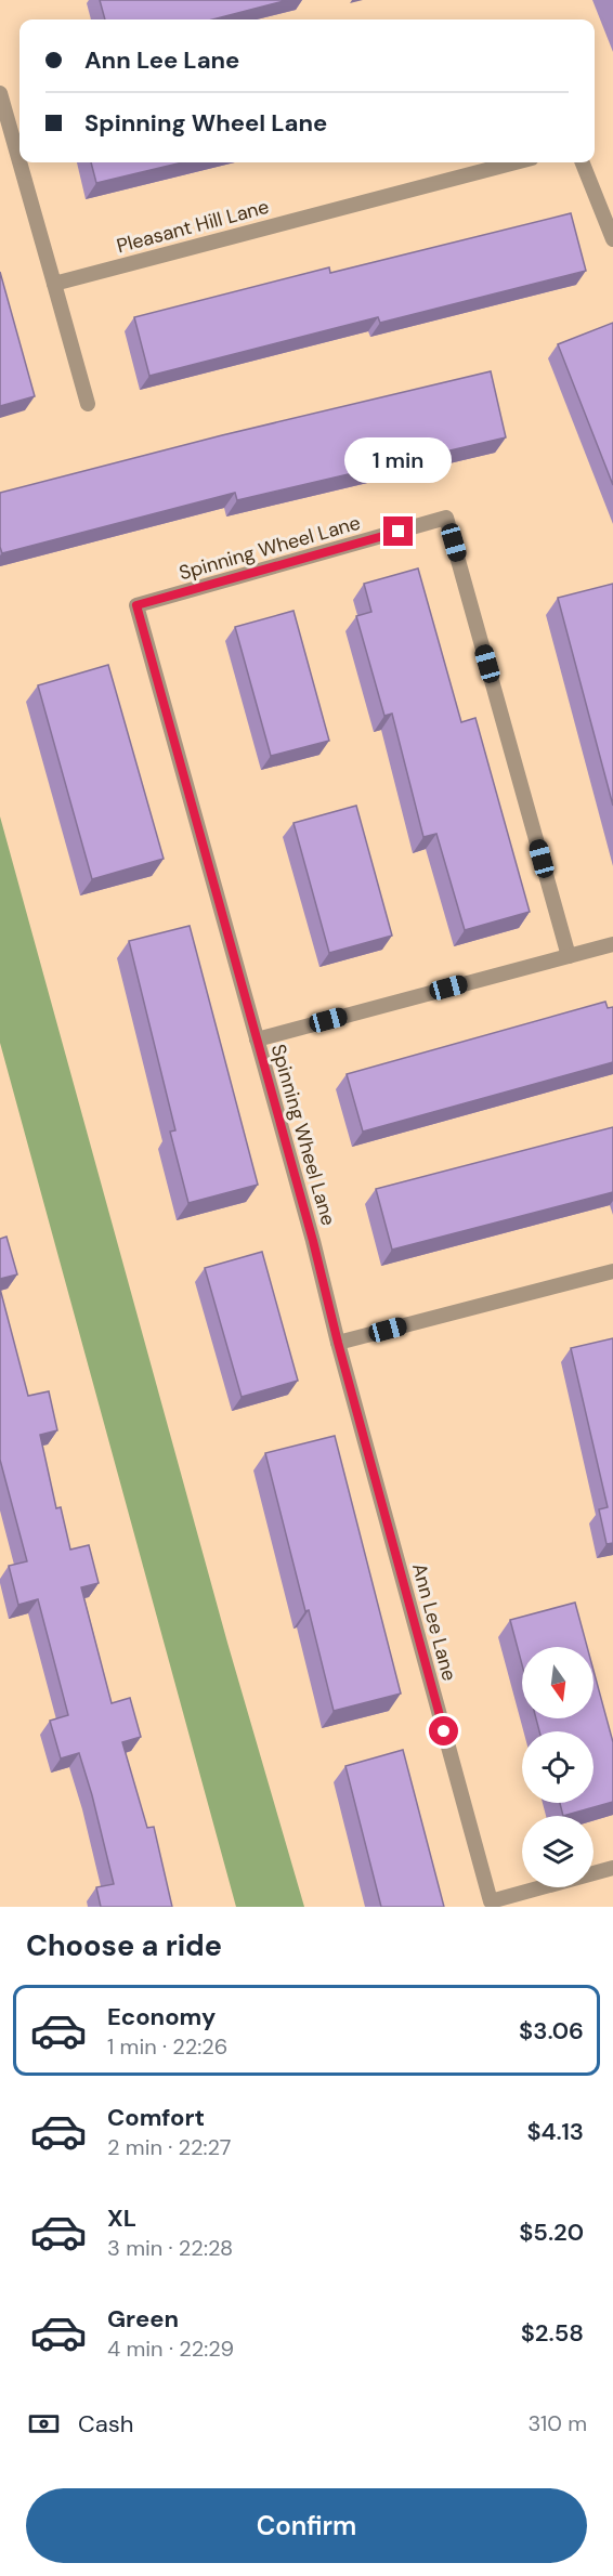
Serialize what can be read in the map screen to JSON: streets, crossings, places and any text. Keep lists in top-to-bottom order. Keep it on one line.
{"streets":{"lane":["Pleasant Hill Lane","Spinning Wheel Lane","Ann Lee Lane"]},"crossings":[["Spinning Wheel Lane","Ann Lee Lane"]],"north":"bottom","page":{"banner":["Ann Lee Lane","Spinning Wheel Lane"],"bubble":"1 min","heading":"Choose a ride","list":[{"name":"Economy","note":"1 min · 22:26","value":"$3.06"},{"name":"Comfort","note":"2 min · 22:27","value":"$4.13"},{"name":"XL","note":"3 min · 22:28","value":"$5.20"},{"name":"Green","note":"4 min · 22:29","value":"$2.58"}],"pay":["Cash","310 m"],"buttons":"Confirm"}}
